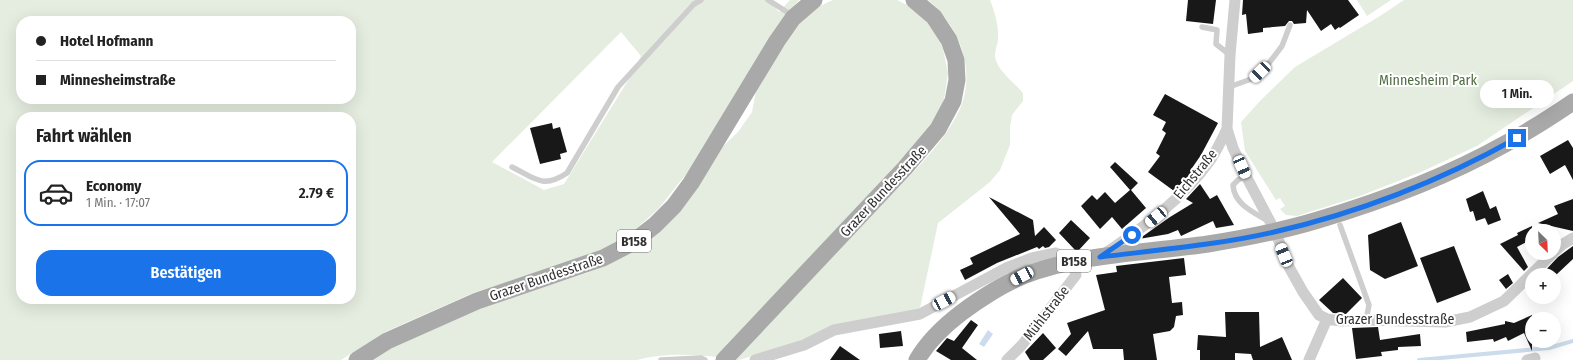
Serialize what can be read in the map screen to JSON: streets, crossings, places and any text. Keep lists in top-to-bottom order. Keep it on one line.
{"streets":{"main road":["Grazer Bundesstraße","B158"],"street":["Eichstraße","Mühlstraße"]},"crossings":[["Eichstraße","Grazer Bundesstraße"],["Eichstraße","B158"],["Grazer Bundesstraße","B158"],["B158","Mühlstraße"]],"parks":["Minnesheim Park"],"north":"bottom right","page":{"banner":["Hotel Hofmann","Minnesheimstraße"],"bubble":"1 Min.","heading":"Fahrt wählen","list":[{"name":"Economy","note":"1 Min. · 17:07","value":"2.79 €"}],"map_buttons":["+","−"],"buttons":"Bestätigen"}}
